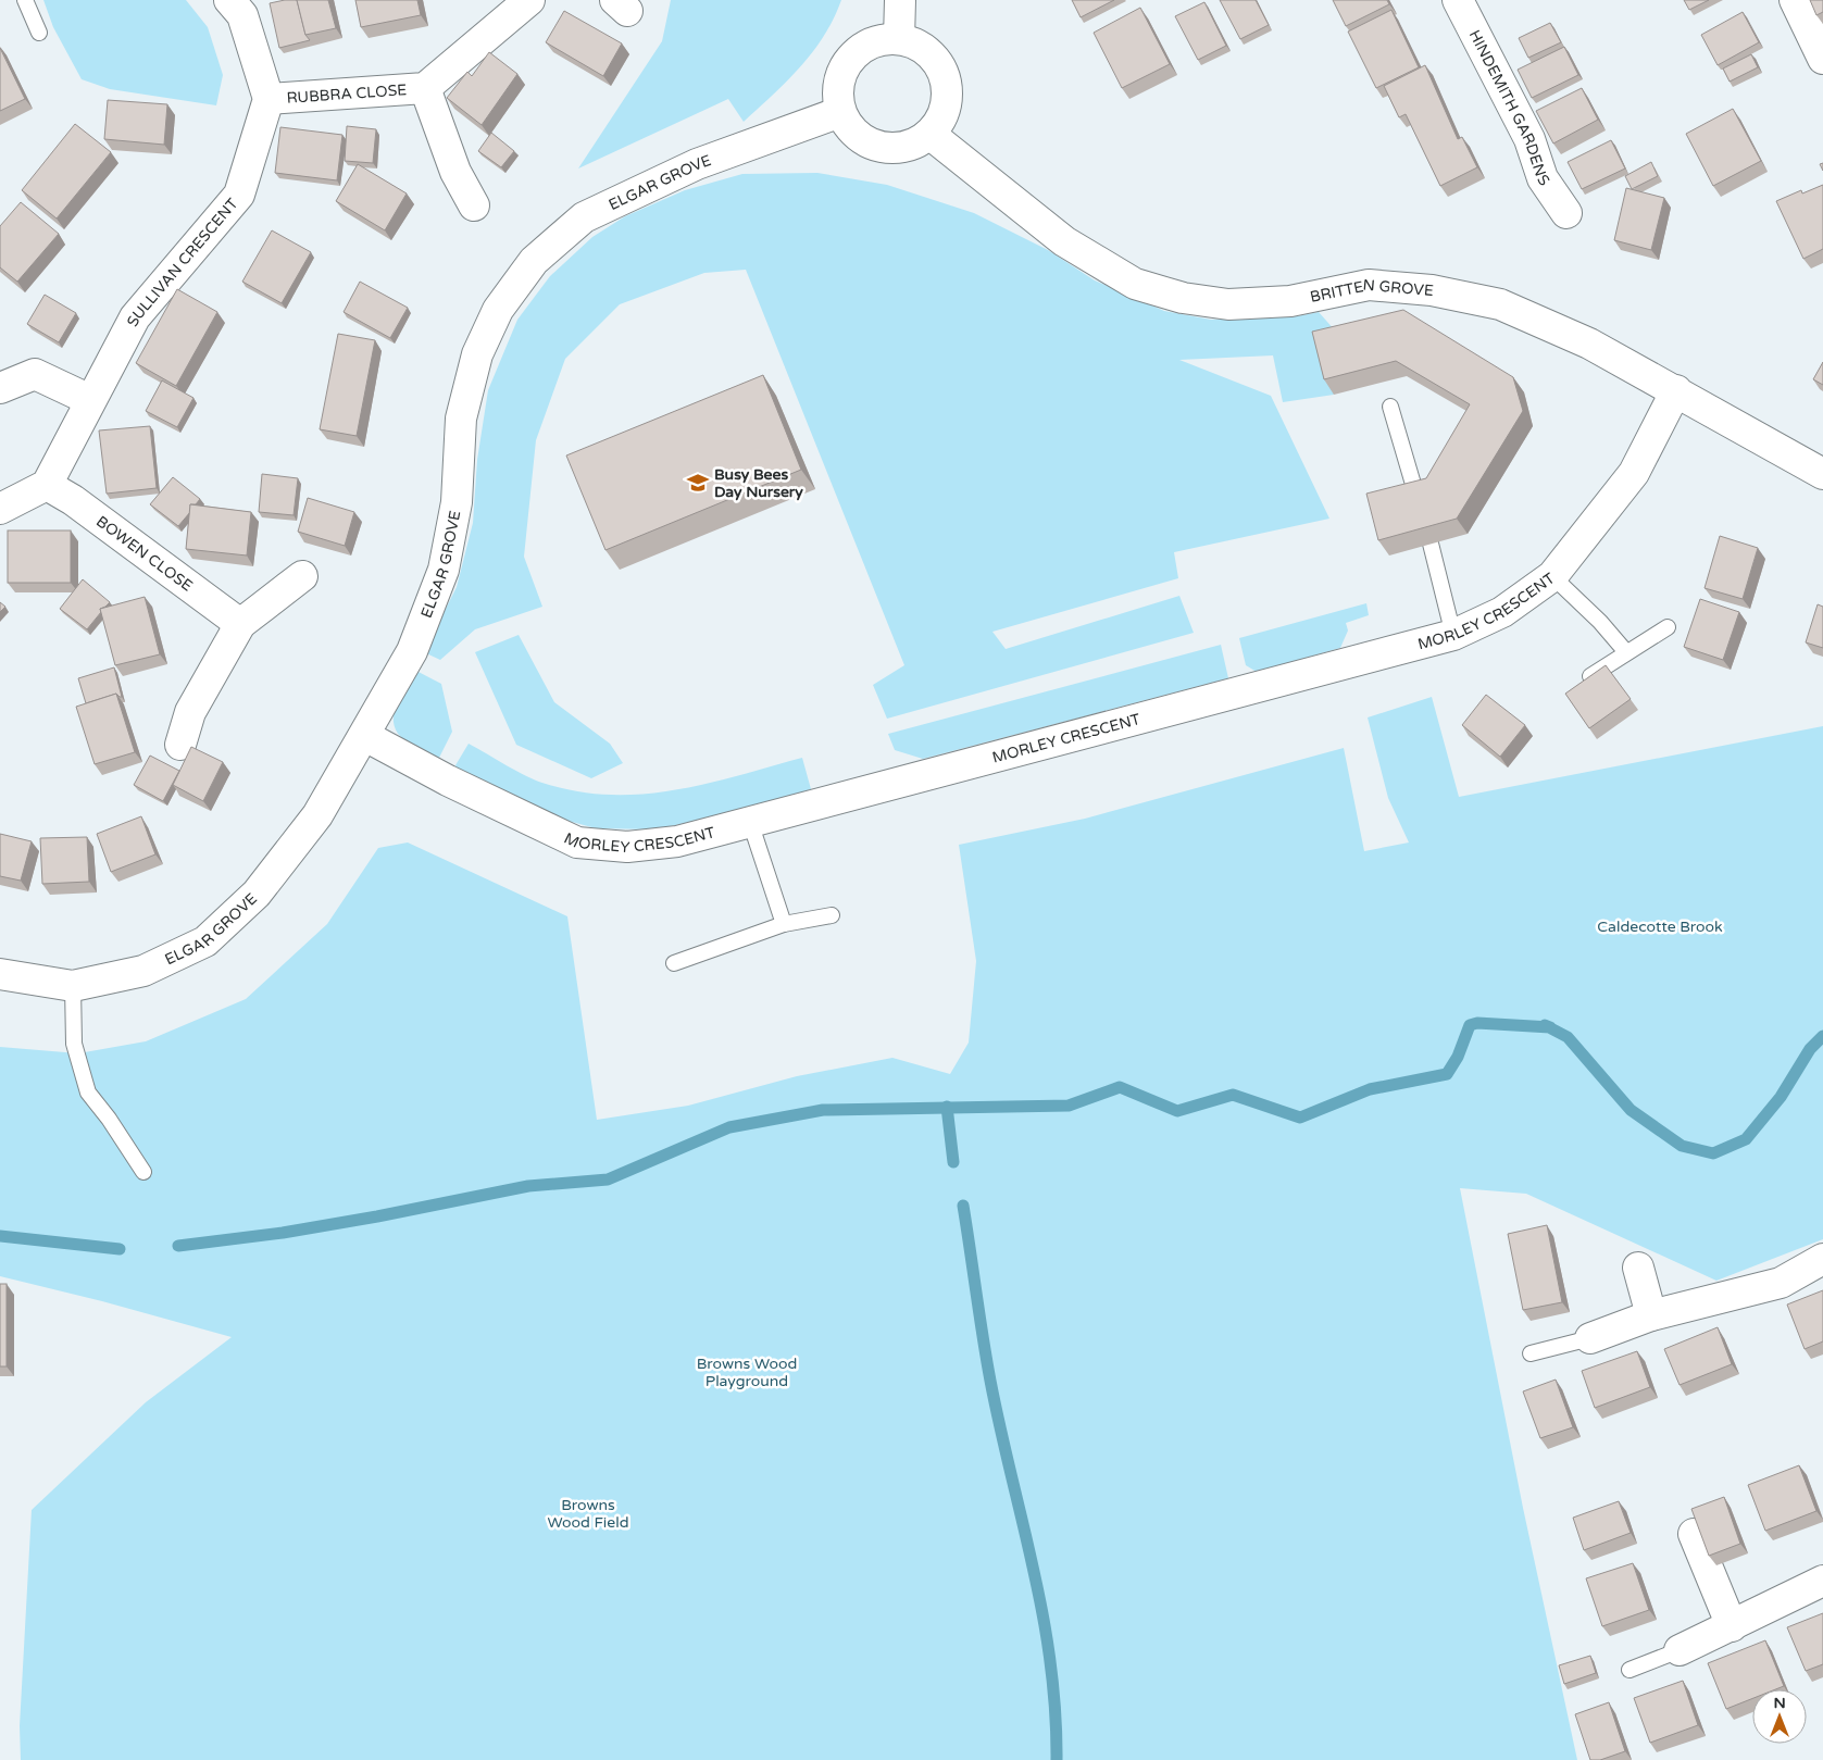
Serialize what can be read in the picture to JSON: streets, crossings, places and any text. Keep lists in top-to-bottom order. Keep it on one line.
{"streets":{"street":["RUBBRA CLOSE","HINDEMITH GARDENS","ELGAR GROVE","SULLIVAN CRESCENT","BRITTEN GROVE","BOWEN CLOSE","MORLEY CRESCENT"]},"crossings":[["RUBBRA CLOSE","SULLIVAN CRESCENT"],["ELGAR GROVE","BRITTEN GROVE"],["ELGAR GROVE","MORLEY CRESCENT"],["SULLIVAN CRESCENT","BOWEN CLOSE"],["BRITTEN GROVE","MORLEY CRESCENT"]],"parks":["Caldecotte Brook","Browns Wood Playground","Browns Wood Field"],"places":{"school or university":["Busy Bees Day Nursery"]},"north":"top"}
